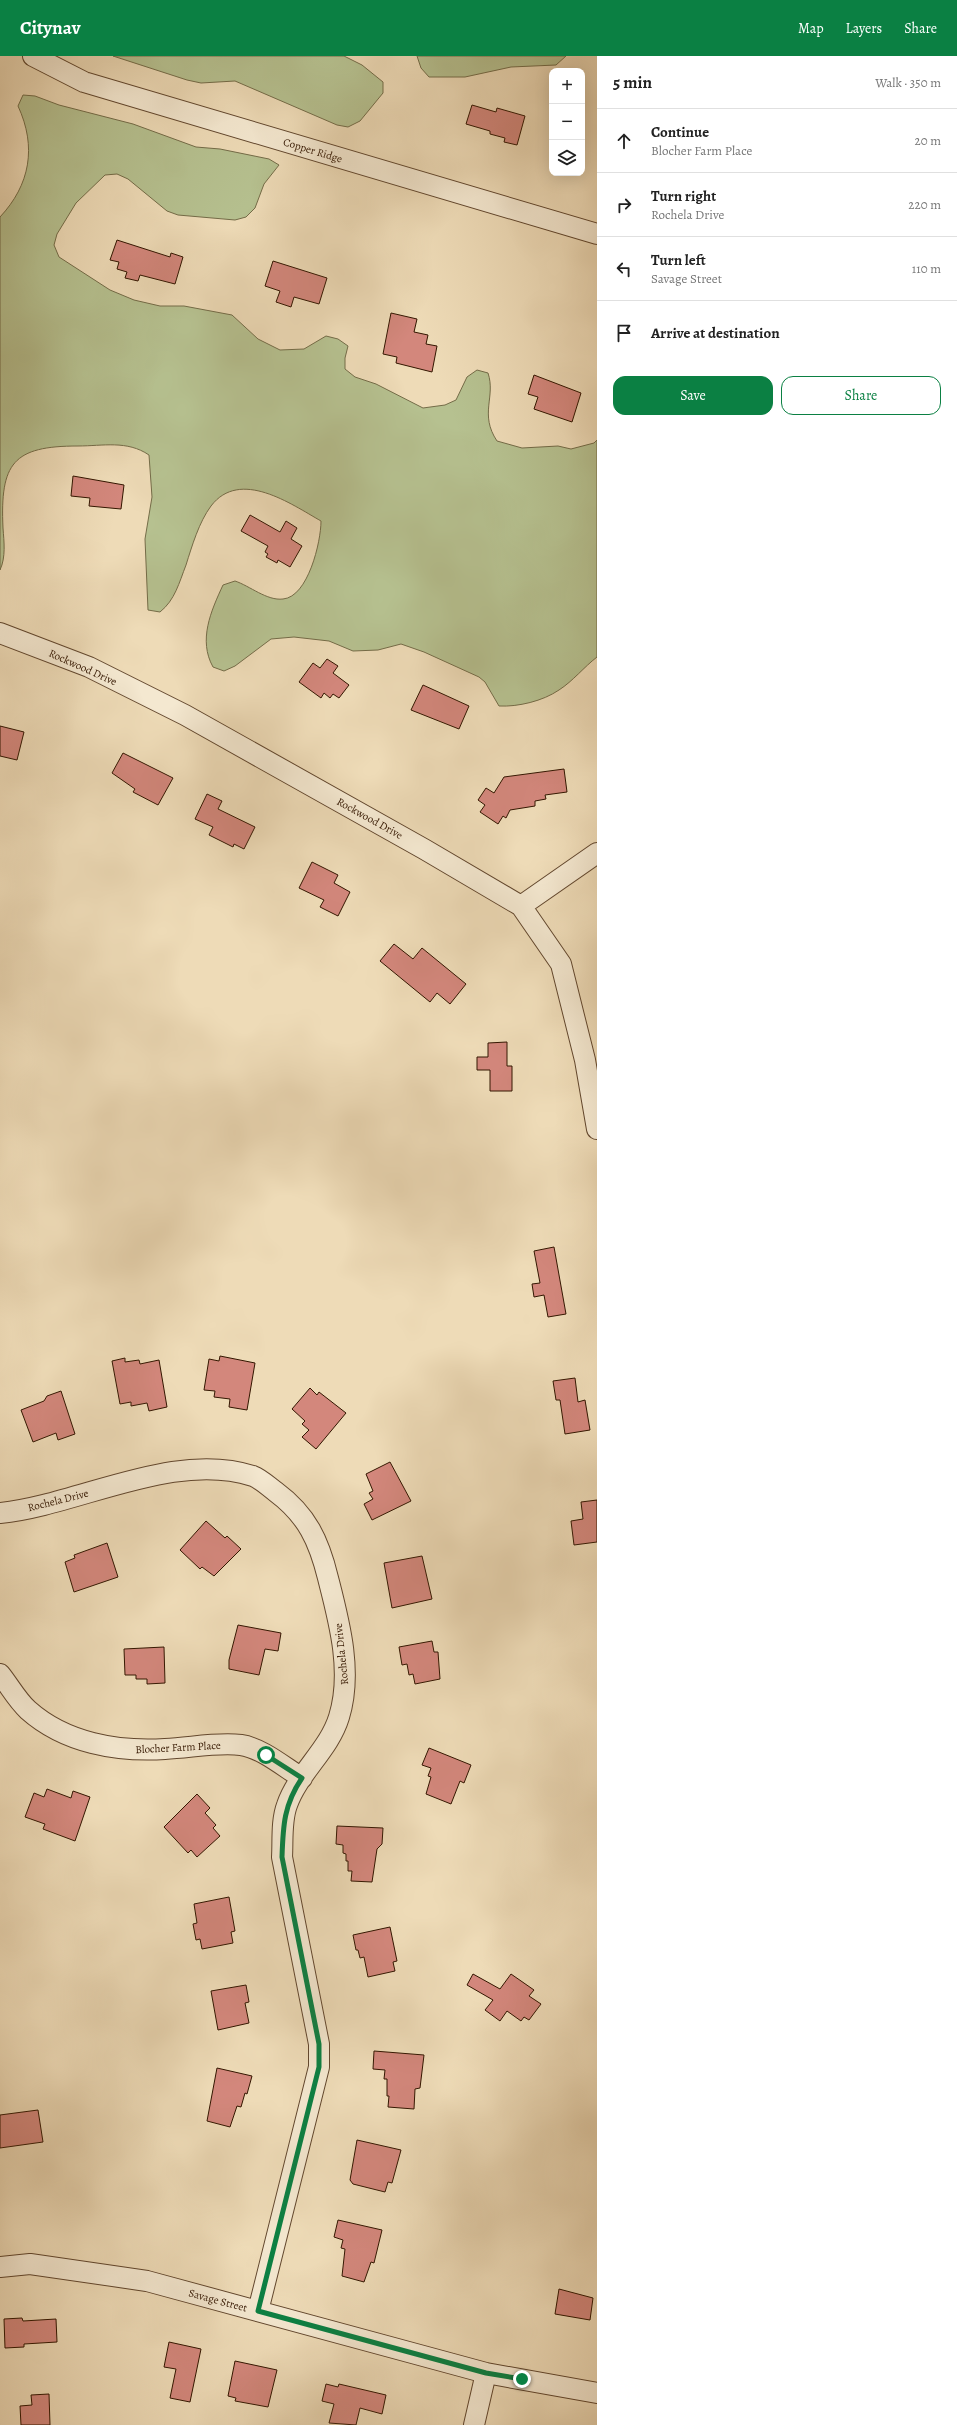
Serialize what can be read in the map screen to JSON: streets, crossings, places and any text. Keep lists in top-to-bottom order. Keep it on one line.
{"streets":{"street":["Copper Ridge","Rockwood Drive","Rochela Drive","Blocher Farm Place","Savage Street"]},"crossings":[["Rochela Drive","Blocher Farm Place"],["Rochela Drive","Savage Street"]],"page":{"header":"Citynav","nav":["Map","Layers","Share"],"heading":["5 min","Walk · 350 m"],"map_buttons":["+","−"],"list":[["Continue","Blocher Farm Place","20 m"],["Turn right","Rochela Drive","220 m"],["Turn left","Savage Street","110 m"],"Arrive at destination"],"buttons":["Save","Share"]}}
